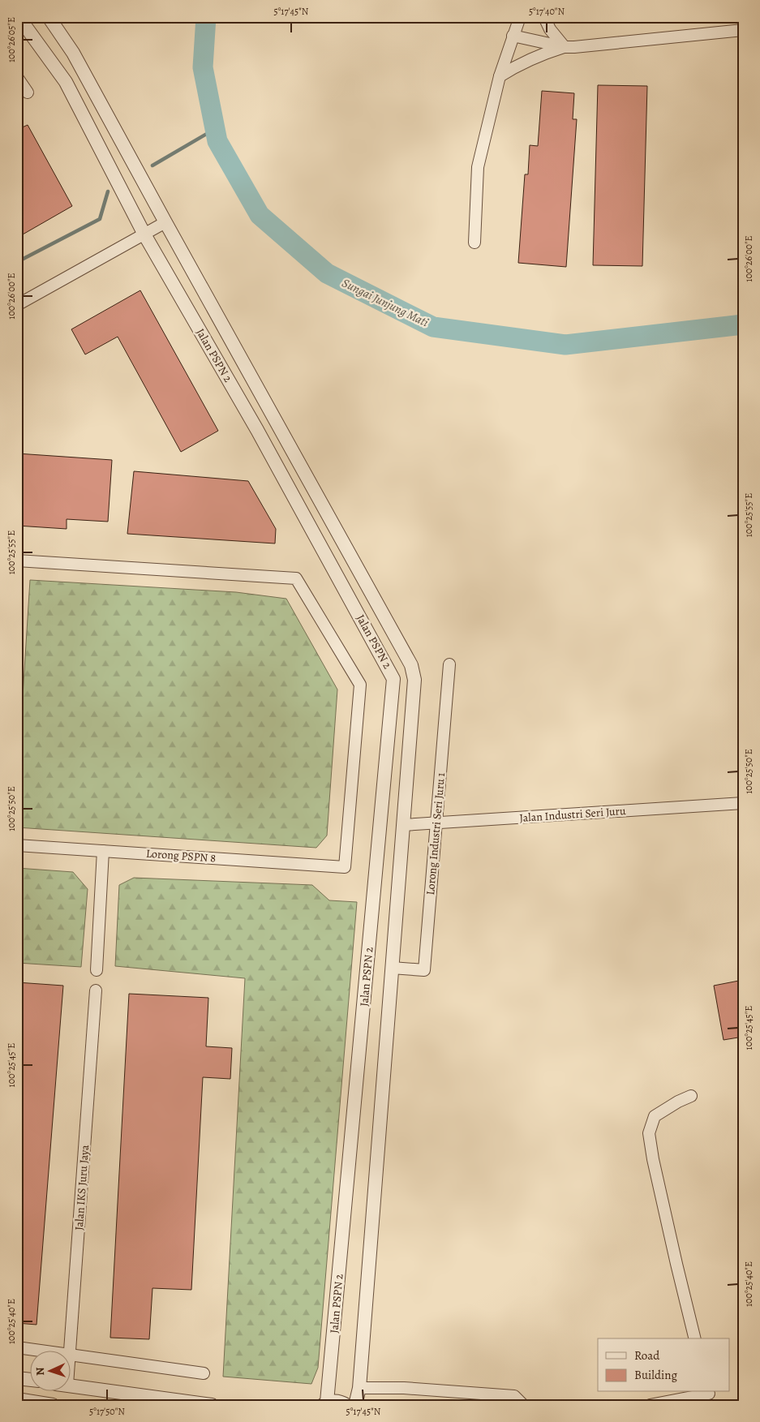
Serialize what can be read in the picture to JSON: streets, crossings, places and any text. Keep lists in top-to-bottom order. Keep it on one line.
{"streets":{"street":["Jalan PSPN 2","Jalan Industri Seri Juru","Lorong Industri Seri Juru 1","Lorong PSPN 8","Jalan IKS Juru Jaya"]},"crossings":[["Jalan PSPN 2","Jalan Industri Seri Juru"],["Jalan PSPN 2","Lorong Industri Seri Juru 1"],["Jalan Industri Seri Juru","Lorong Industri Seri Juru 1"]],"water":["Sungai Junjung Mati"],"legend":["Road","Building"],"north":"left","coordinates":["5°17'45\"N","5°17'40\"N","100°26'05\"E","100°26'00\"E","100°25'55\"E","100°25'50\"E","100°25'45\"E","100°25'40\"E","5°17'50\"N"]}
